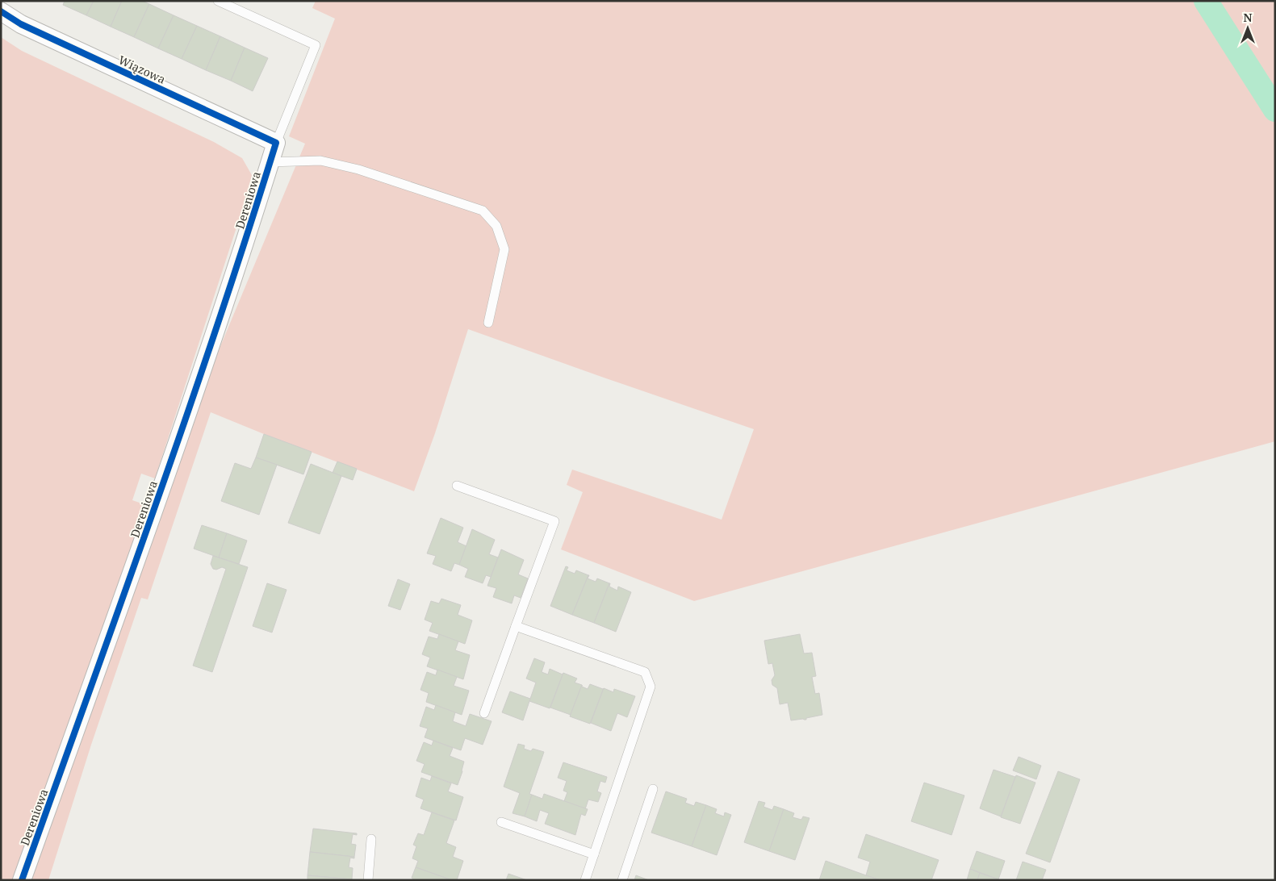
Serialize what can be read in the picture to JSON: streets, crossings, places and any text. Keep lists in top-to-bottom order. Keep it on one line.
{"streets":{"street":["Wiązowa","Dereniowa"]},"crossings":[["Wiązowa","Dereniowa"]],"north":"top"}
